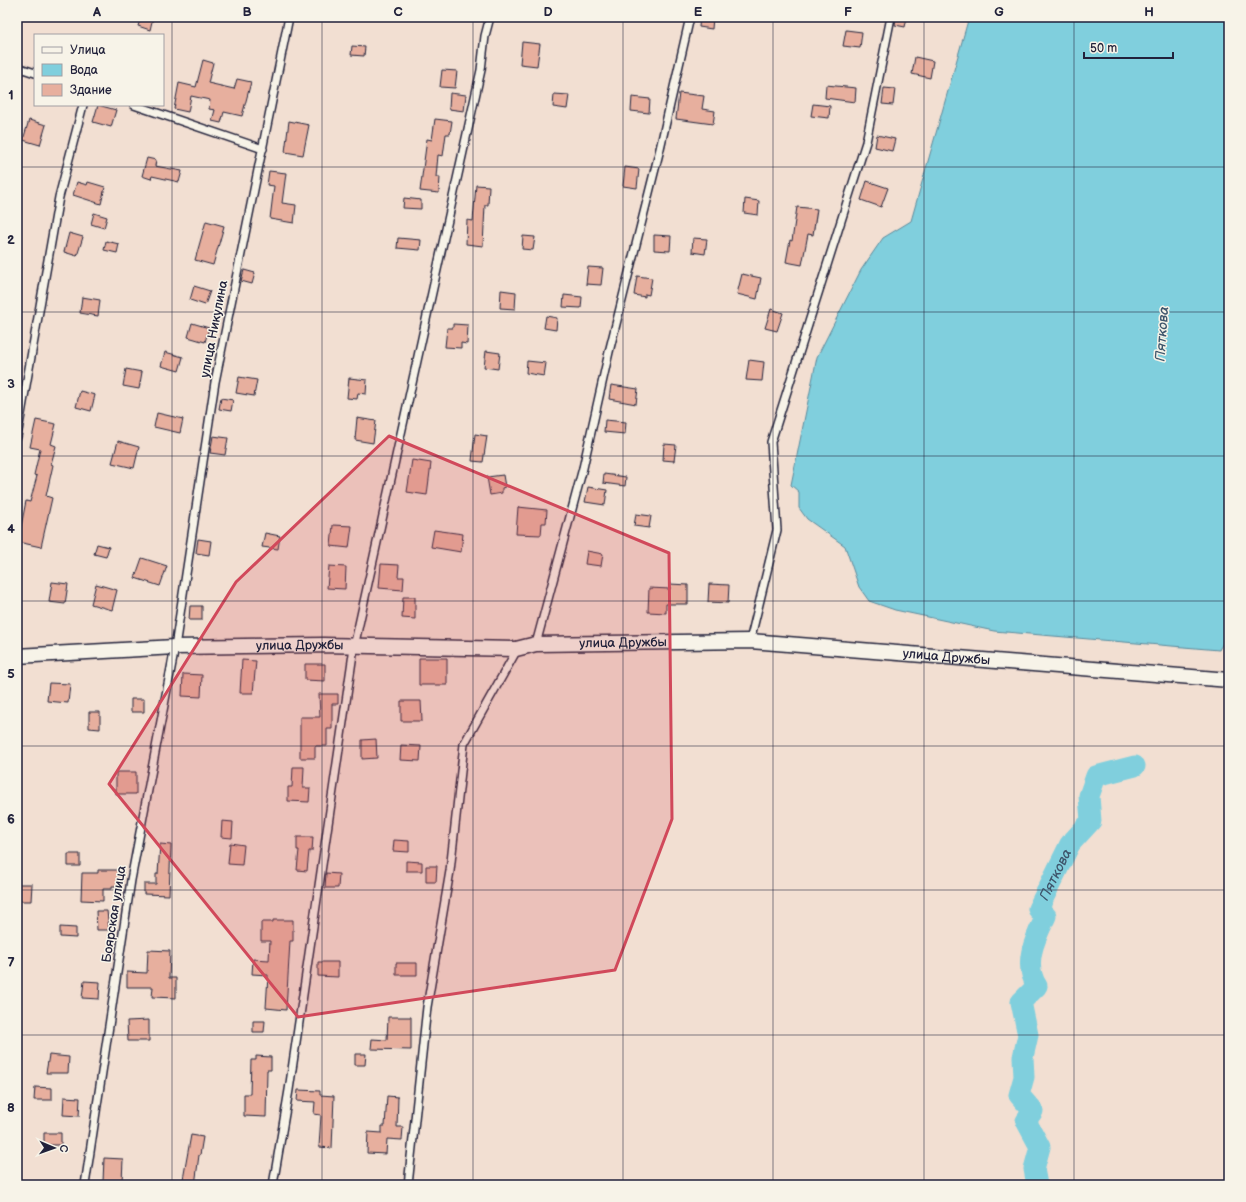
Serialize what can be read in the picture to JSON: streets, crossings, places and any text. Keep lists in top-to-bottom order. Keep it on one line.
{"streets":{"street":["улица Дружбы"],"lane":["улица Никулина","Боярская улица"]},"crossings":[["улица Никулина","улица Дружбы"],["улица Никулина","Боярская улица"],["улица Дружбы","Боярская улица"]],"water":["Пяткова"],"legend":["Улица","Вода","Здание"],"scale_bar":"50 m","north":"right","grid":{"columns":["A","B","C","D","E","F","G","H"],"rows":["1","2","3","4","5","6","7","8"]}}
